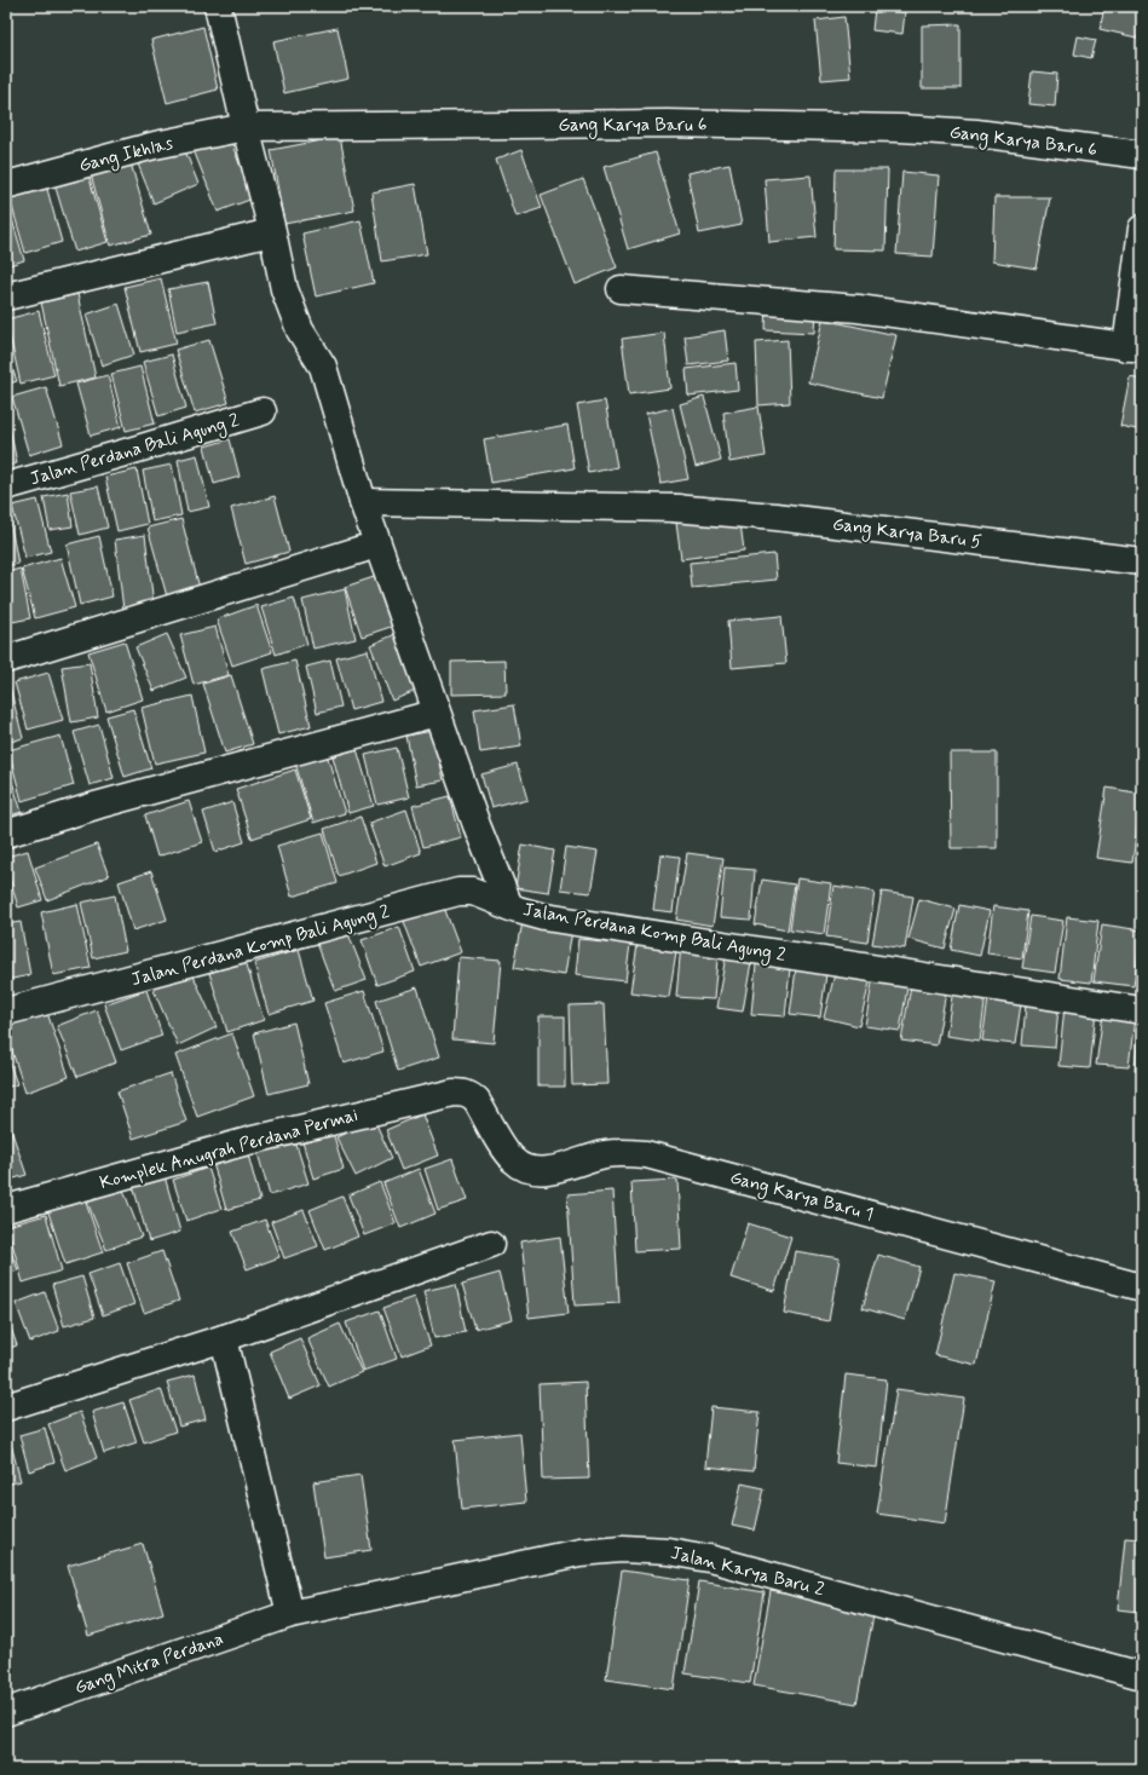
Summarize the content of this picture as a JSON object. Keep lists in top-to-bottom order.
{
  "streets": {
    "street": [
      "Gang Karya Baru 6",
      "Gang Ikhlas",
      "Jalan Perdana Bali Agung 2",
      "Gang Karya Baru 5",
      "Jalan Perdana Komp Bali Agung 2",
      "Komplek Anugrah Perdana Permai",
      "Gang Karya Baru 1",
      "Jalan Karya Baru 2",
      "Gang Mitra Perdana"
    ]
  },
  "crossings": [
    ["Gang Karya Baru 6", "Gang Ikhlas"],
    ["Komplek Anugrah Perdana Permai", "Gang Karya Baru 1"],
    ["Jalan Karya Baru 2", "Gang Mitra Perdana"]
  ]
}
